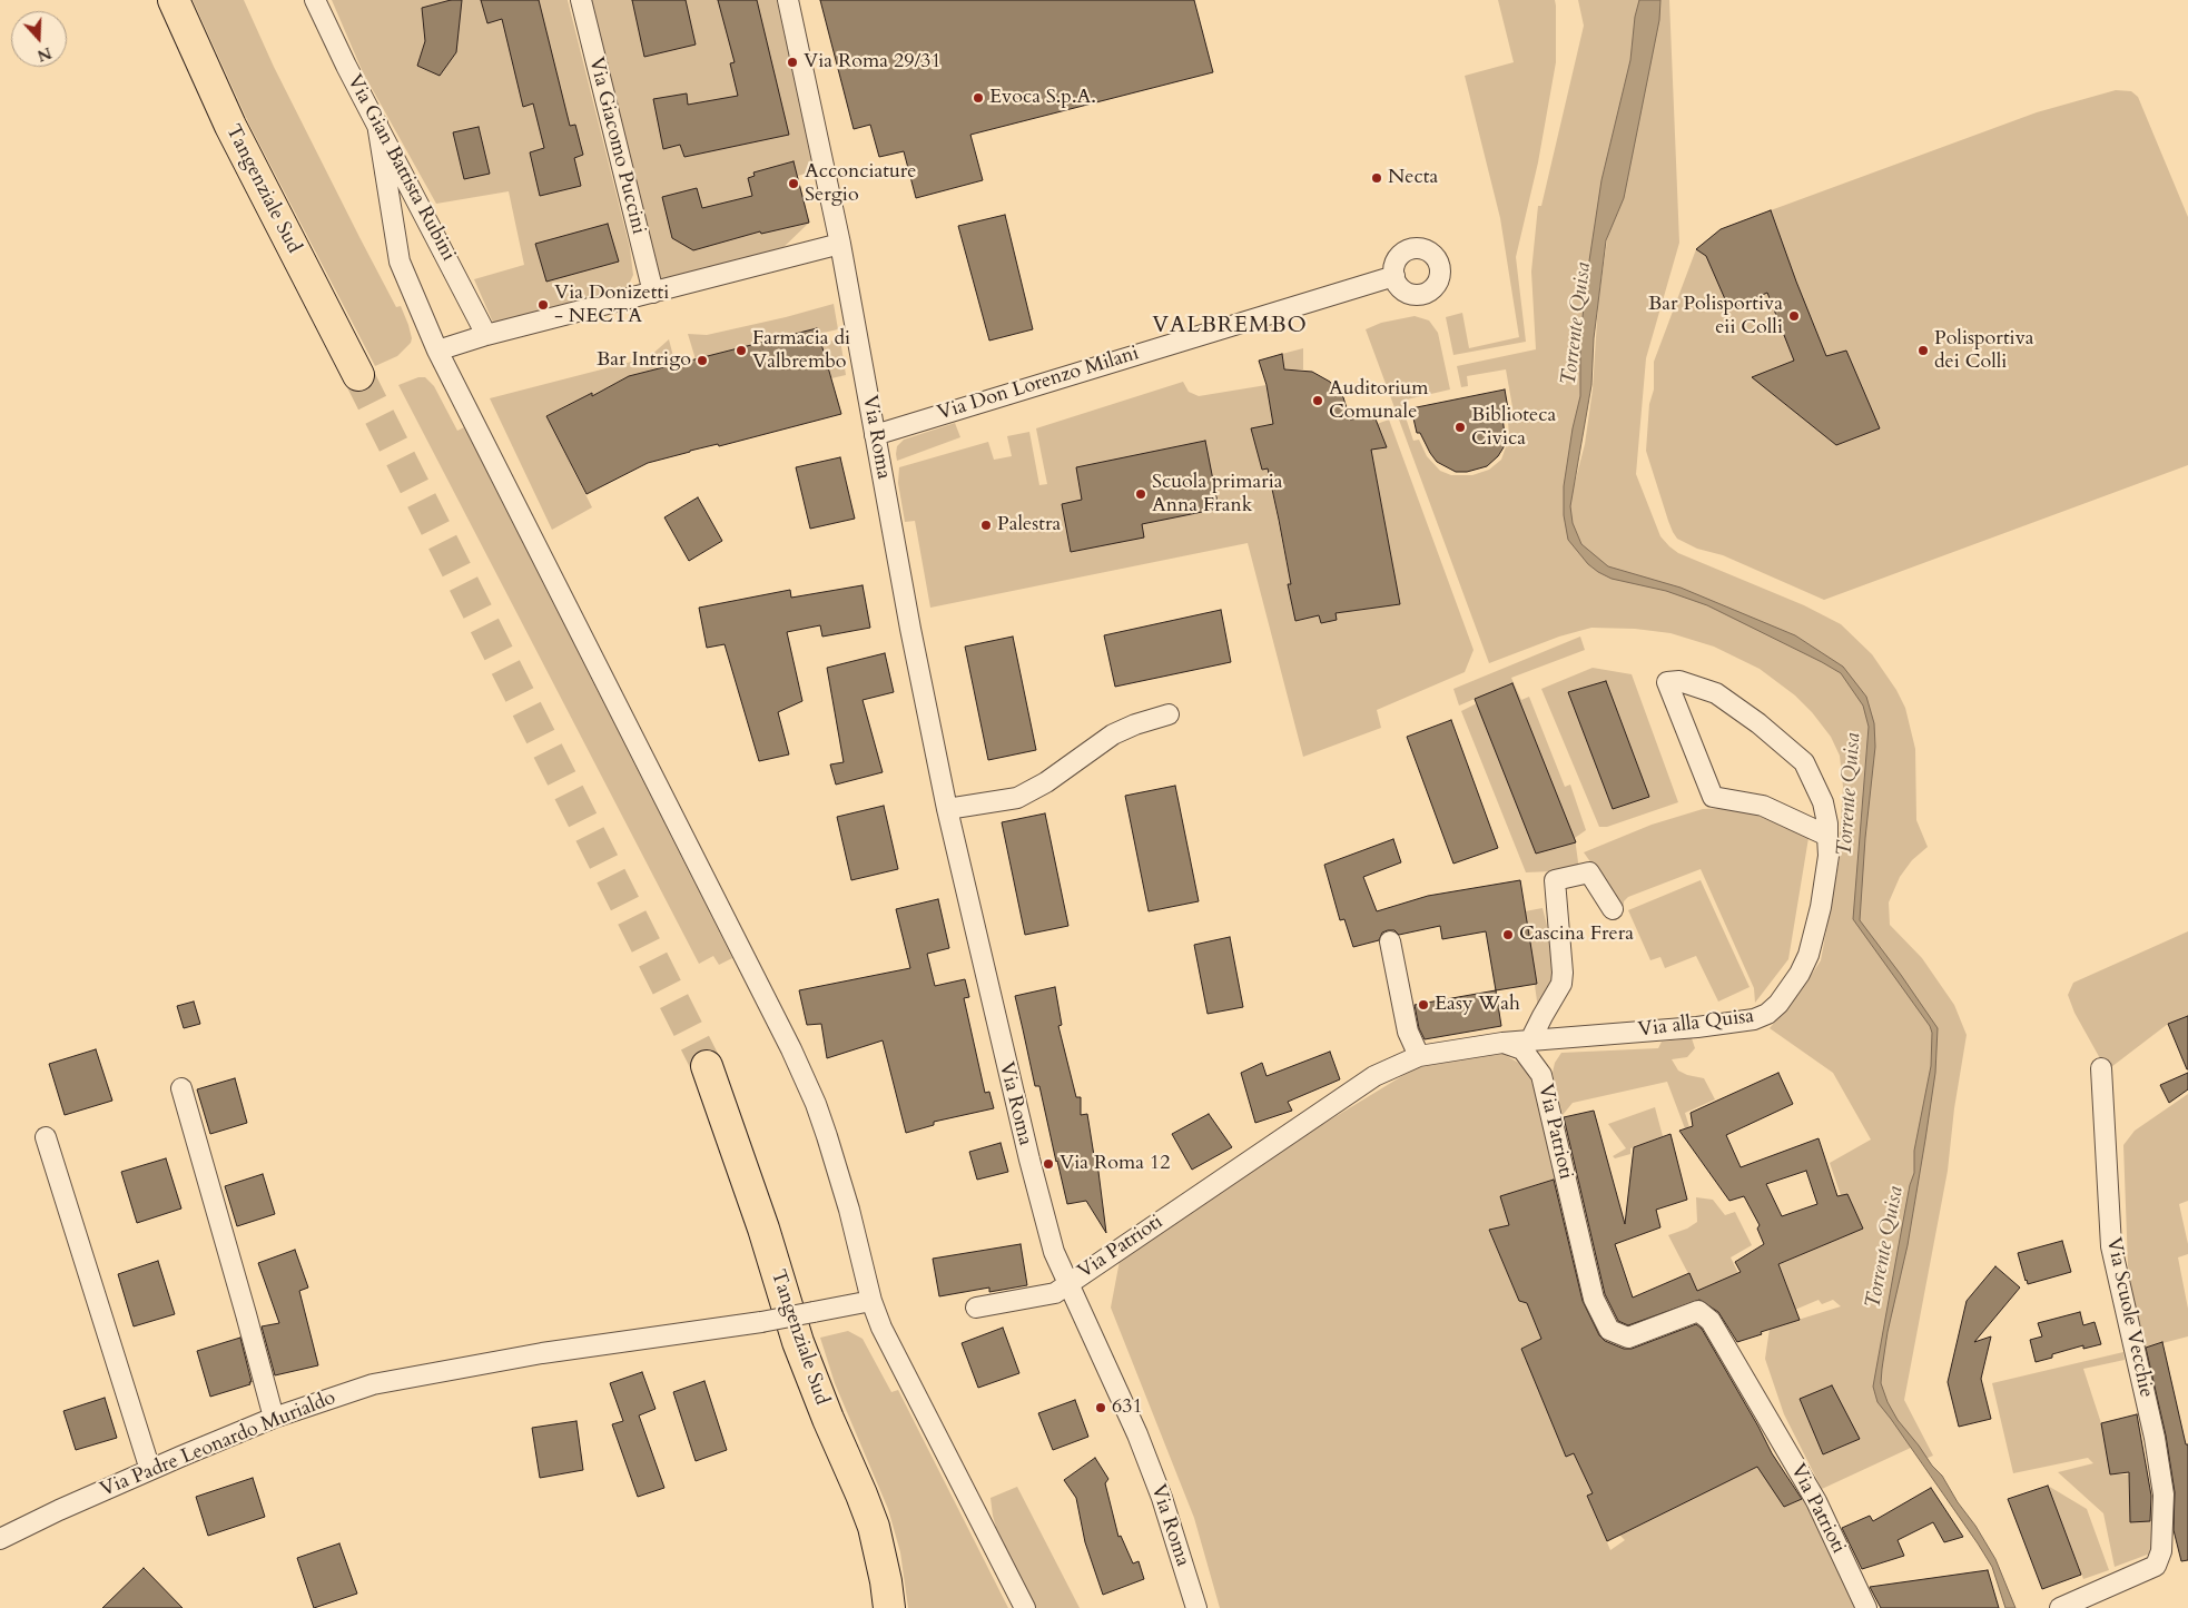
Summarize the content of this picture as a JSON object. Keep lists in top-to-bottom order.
{
  "streets": {
    "highway": ["Tangenziale Sud"],
    "street": [
      "Via Giacomo Puccini",
      "Via Gian Battista Rubini",
      "Via Don Lorenzo Milani",
      "Via Roma",
      "Via alla Quisa",
      "Via Patrioti",
      "Via Scuole Vecchie",
      "Via Padre Leonardo Murialdo"
    ]
  },
  "crossings": [
    ["Via Don Lorenzo Milani", "Via Roma"],
    ["Via Roma", "Via Patrioti"],
    ["Via alla Quisa", "Via Patrioti"]
  ],
  "districts": ["VALBREMBO"],
  "water": ["Torrente Quisa"],
  "places": [
    "Via Roma 29/31",
    "Evoca S.p.A.",
    "Necta",
    "Acconciature Sergio",
    "Via Donizetti - NECTA",
    "Bar Polisportiva eii Colli",
    "Farmacia di Valbrembo",
    "Polisportiva dei Colli",
    "Bar Intrigo",
    "Auditorium Comunale",
    "Biblioteca Civica",
    "Scuola primaria Anna Frank",
    "Palestra",
    "Cascina Frera",
    "Easy Wah",
    "Via Roma 12",
    "631"
  ],
  "north": "bottom"
}
